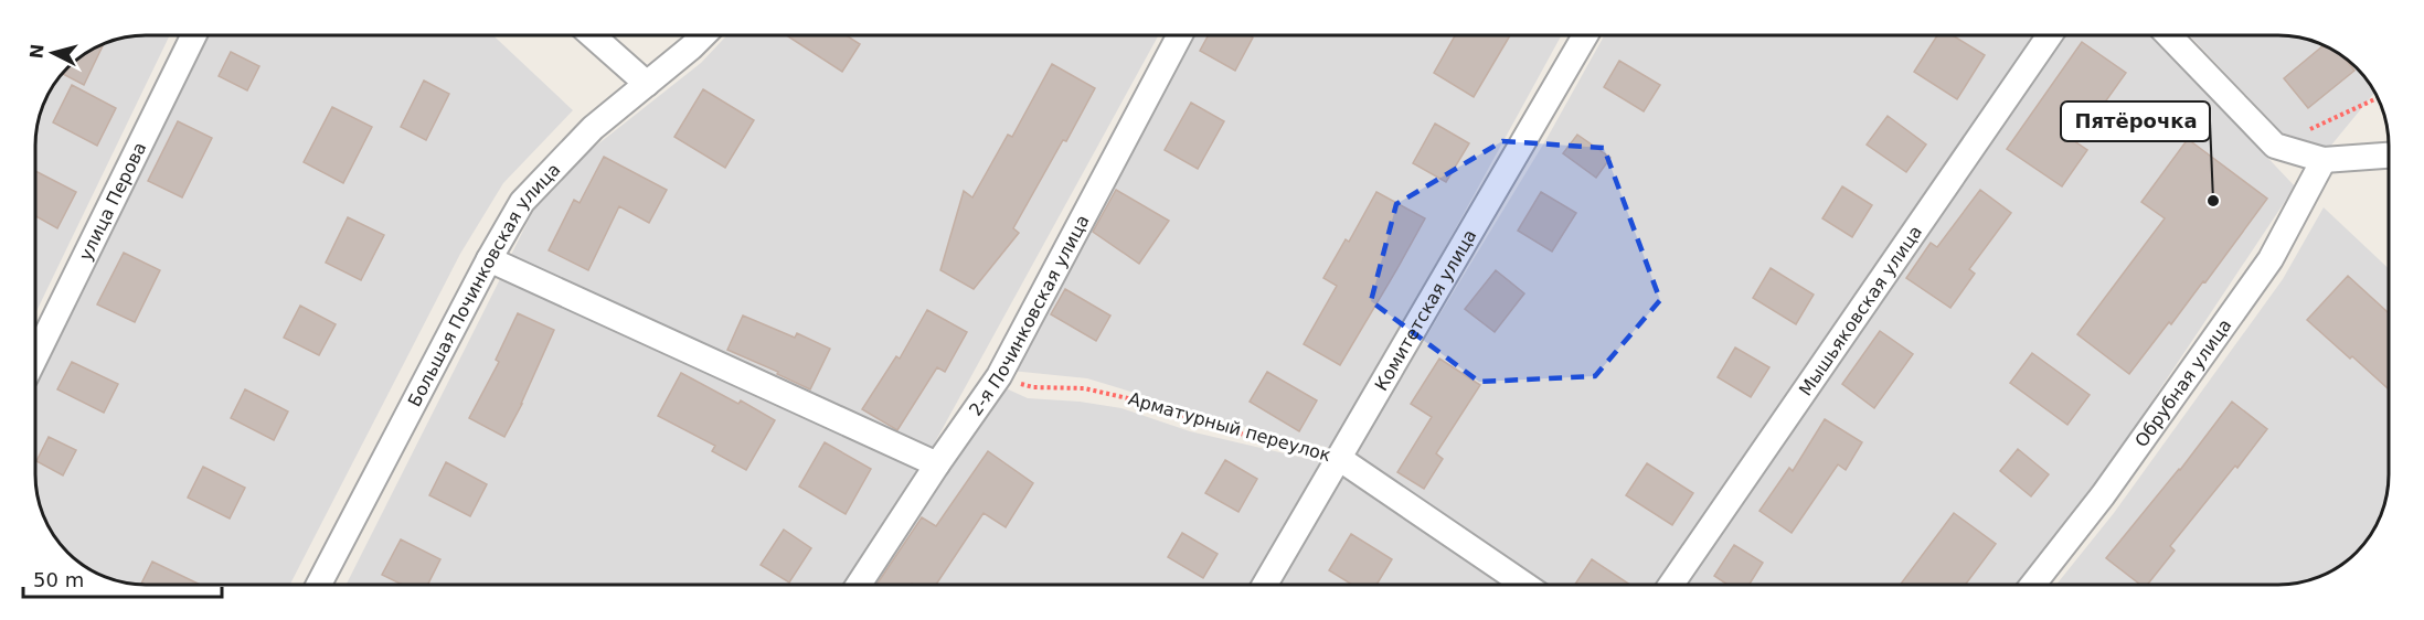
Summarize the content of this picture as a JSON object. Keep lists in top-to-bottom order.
{
  "streets": {
    "street": [
      "улица Перова",
      "Большая Починковская улица",
      "Комитетская улица",
      "Мышьяковская улица",
      "2-я Починковская улица",
      "Обрубная улица",
      "Арматурный переулок"
    ]
  },
  "crossings": [
    ["Комитетская улица", "Арматурный переулок"],
    ["2-я Починковская улица", "Арматурный переулок"]
  ],
  "places": ["Пятёрочка"],
  "scale_bar": "50 m",
  "north": "left"
}
